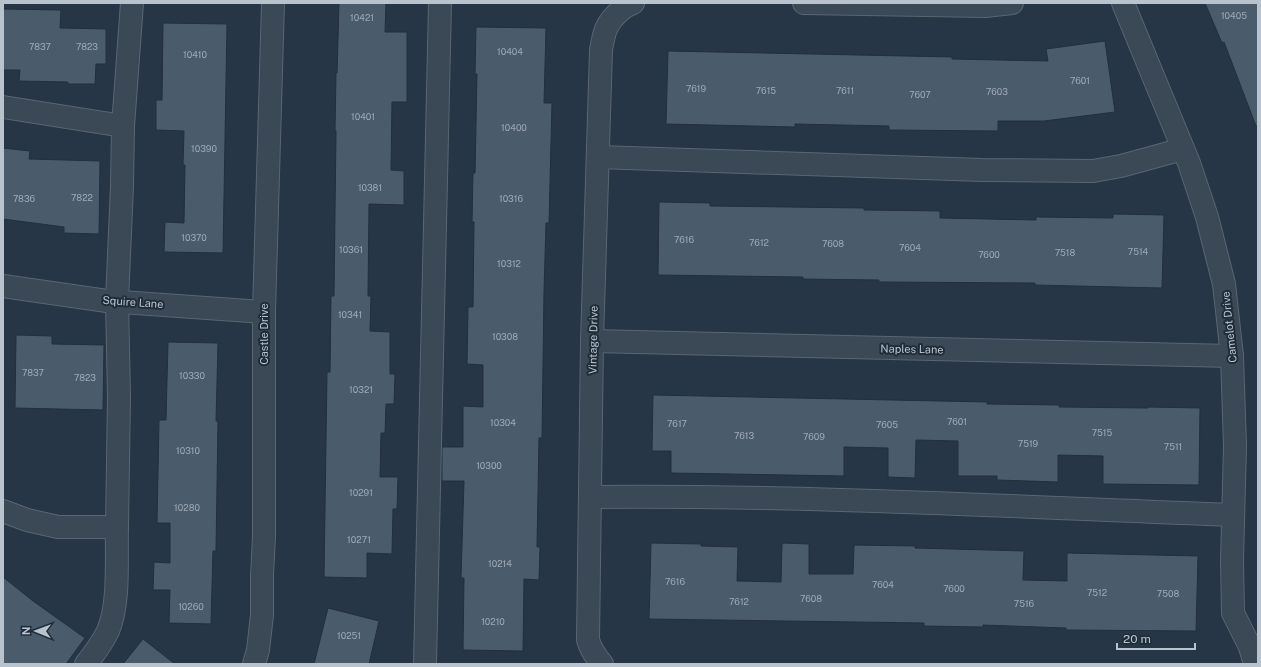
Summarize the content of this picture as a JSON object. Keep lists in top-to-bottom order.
{
  "streets": {
    "street": [
      "Squire Lane",
      "Camelot Drive",
      "Castle Drive",
      "Vintage Drive",
      "Naples Lane"
    ]
  },
  "crossings": [
    ["Squire Lane", "Castle Drive"],
    ["Camelot Drive", "Naples Lane"],
    ["Vintage Drive", "Naples Lane"]
  ],
  "house_numbers": [
    "10405",
    "10421",
    "7837",
    "7823",
    "10404",
    "10410",
    "7601",
    "7619",
    "7615",
    "7611",
    "7603",
    "7607",
    "10401",
    "10400",
    "10390",
    "10381",
    "7822",
    "7836",
    "10316",
    "10370",
    "7616",
    "7612",
    "7608",
    "7604",
    "10361",
    "7514",
    "7518",
    "7600",
    "10312",
    "10341",
    "10308",
    "7837",
    "10330",
    "7823",
    "10321",
    "7601",
    "10304",
    "7617",
    "7605",
    "7515",
    "7613",
    "7609",
    "7519",
    "7511",
    "10310",
    "10300",
    "10291",
    "10280",
    "10271",
    "10214",
    "7616",
    "7604",
    "7600",
    "7512",
    "7508",
    "7608",
    "7612",
    "7516",
    "10260",
    "10210",
    "10251"
  ],
  "scale_bar": "20 m",
  "north": "left"
}
